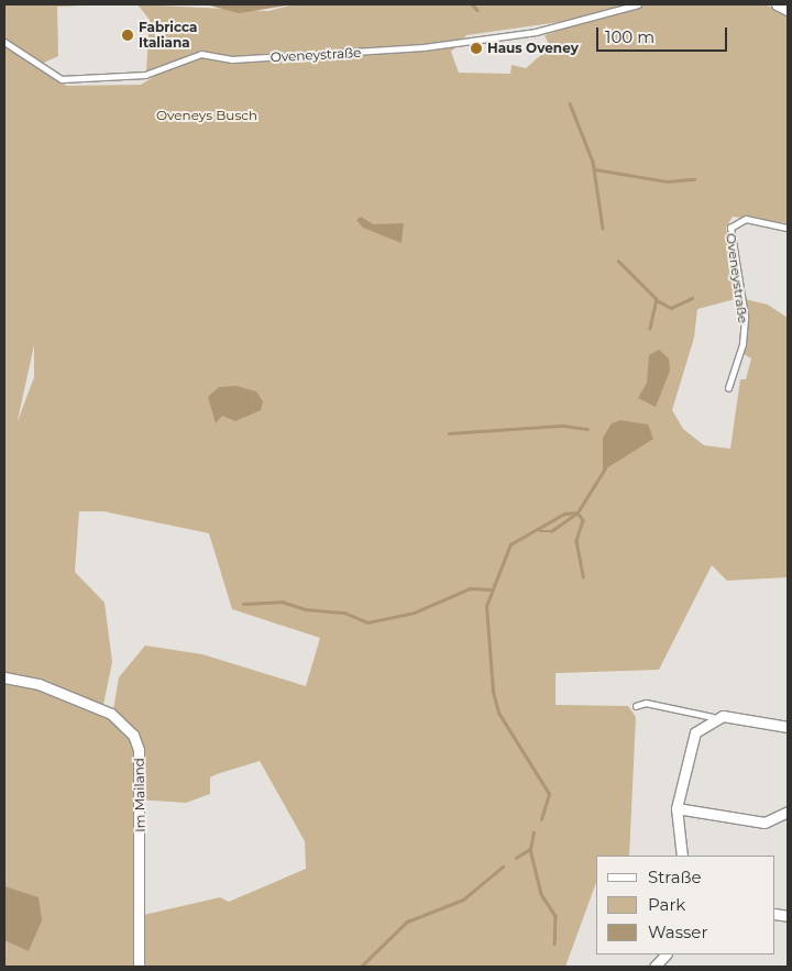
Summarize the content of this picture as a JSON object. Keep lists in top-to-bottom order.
{
  "streets": {
    "street": ["Im Mailand"],
    "lane": ["Oveneystraße"]
  },
  "parks": ["Oveneys Busch"],
  "places": ["Fabricca Italiana", "Haus Oveney"],
  "legend": ["Straße", "Park", "Wasser"],
  "scale_bar": "100 m"
}
